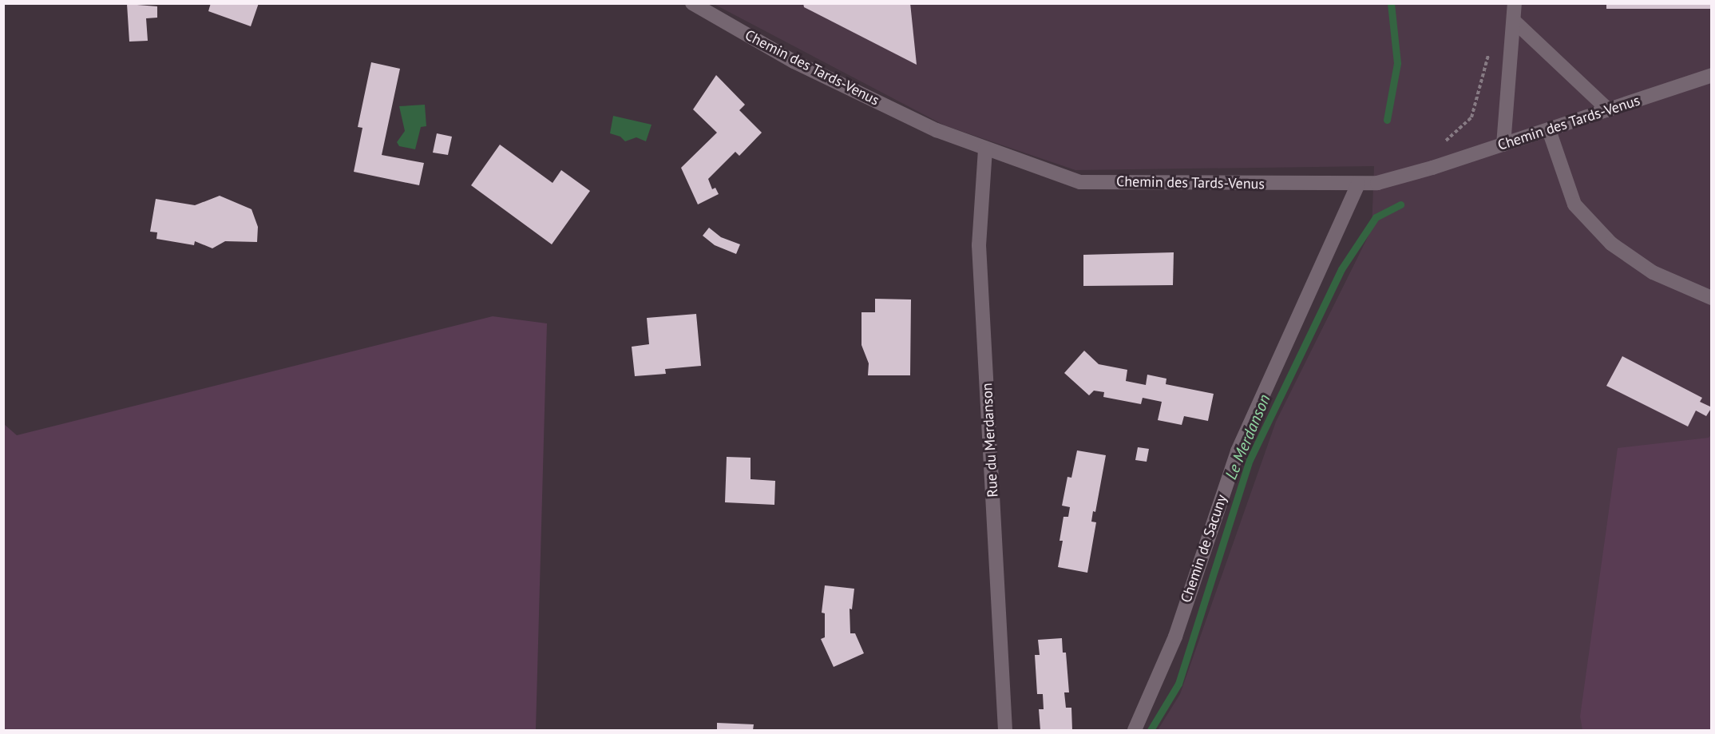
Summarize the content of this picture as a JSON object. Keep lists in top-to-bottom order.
{
  "streets": {
    "street": ["Chemin des Tards-Venus", "Rue du Merdanson", "Chemin de Sacuny"]
  },
  "crossings": [
    ["Chemin des Tards-Venus", "Rue du Merdanson"],
    ["Chemin des Tards-Venus", "Chemin de Sacuny"]
  ],
  "water": ["Le Merdanson"]
}
